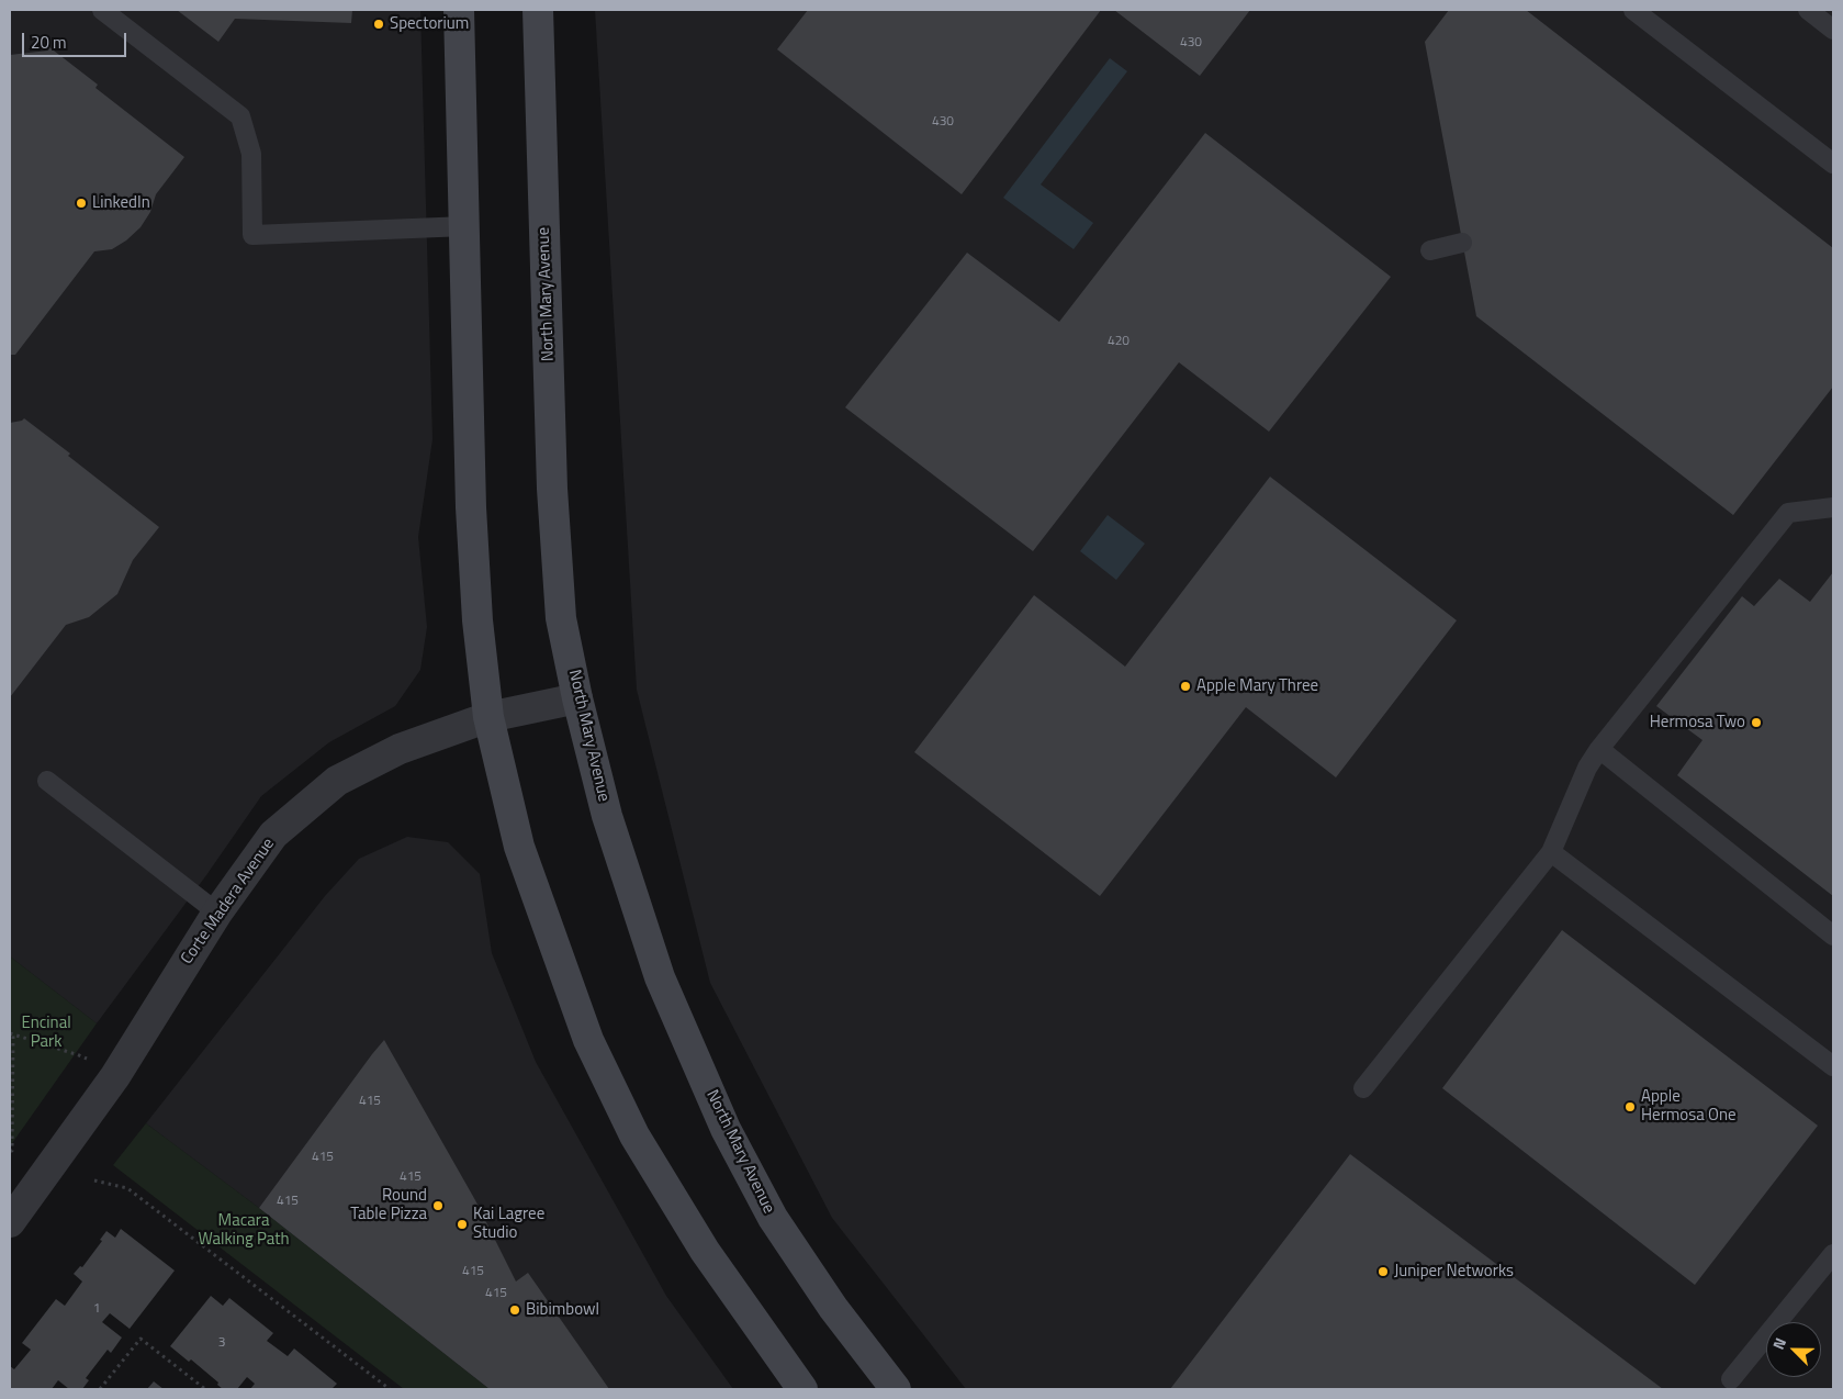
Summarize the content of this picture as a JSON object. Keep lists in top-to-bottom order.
{
  "streets": {
    "main road": ["North Mary Avenue"],
    "street": ["Corte Madera Avenue"]
  },
  "crossings": [
    ["North Mary Avenue", "Corte Madera Avenue"]
  ],
  "parks": ["Encinal Park", "Macara Walking Path"],
  "places": [
    "Spectorium",
    "LinkedIn",
    "Apple Mary Three",
    "Hermosa Two",
    "Apple Hermosa One",
    "Round Table Pizza",
    "Kai Lagree Studio",
    "Juniper Networks",
    "Bibimbowl"
  ],
  "house_numbers": [
    "430",
    "430",
    "420",
    "415",
    "415",
    "415",
    "415",
    "415",
    "415",
    "1",
    "3"
  ],
  "scale_bar": "20 m",
  "north": "top left"
}
